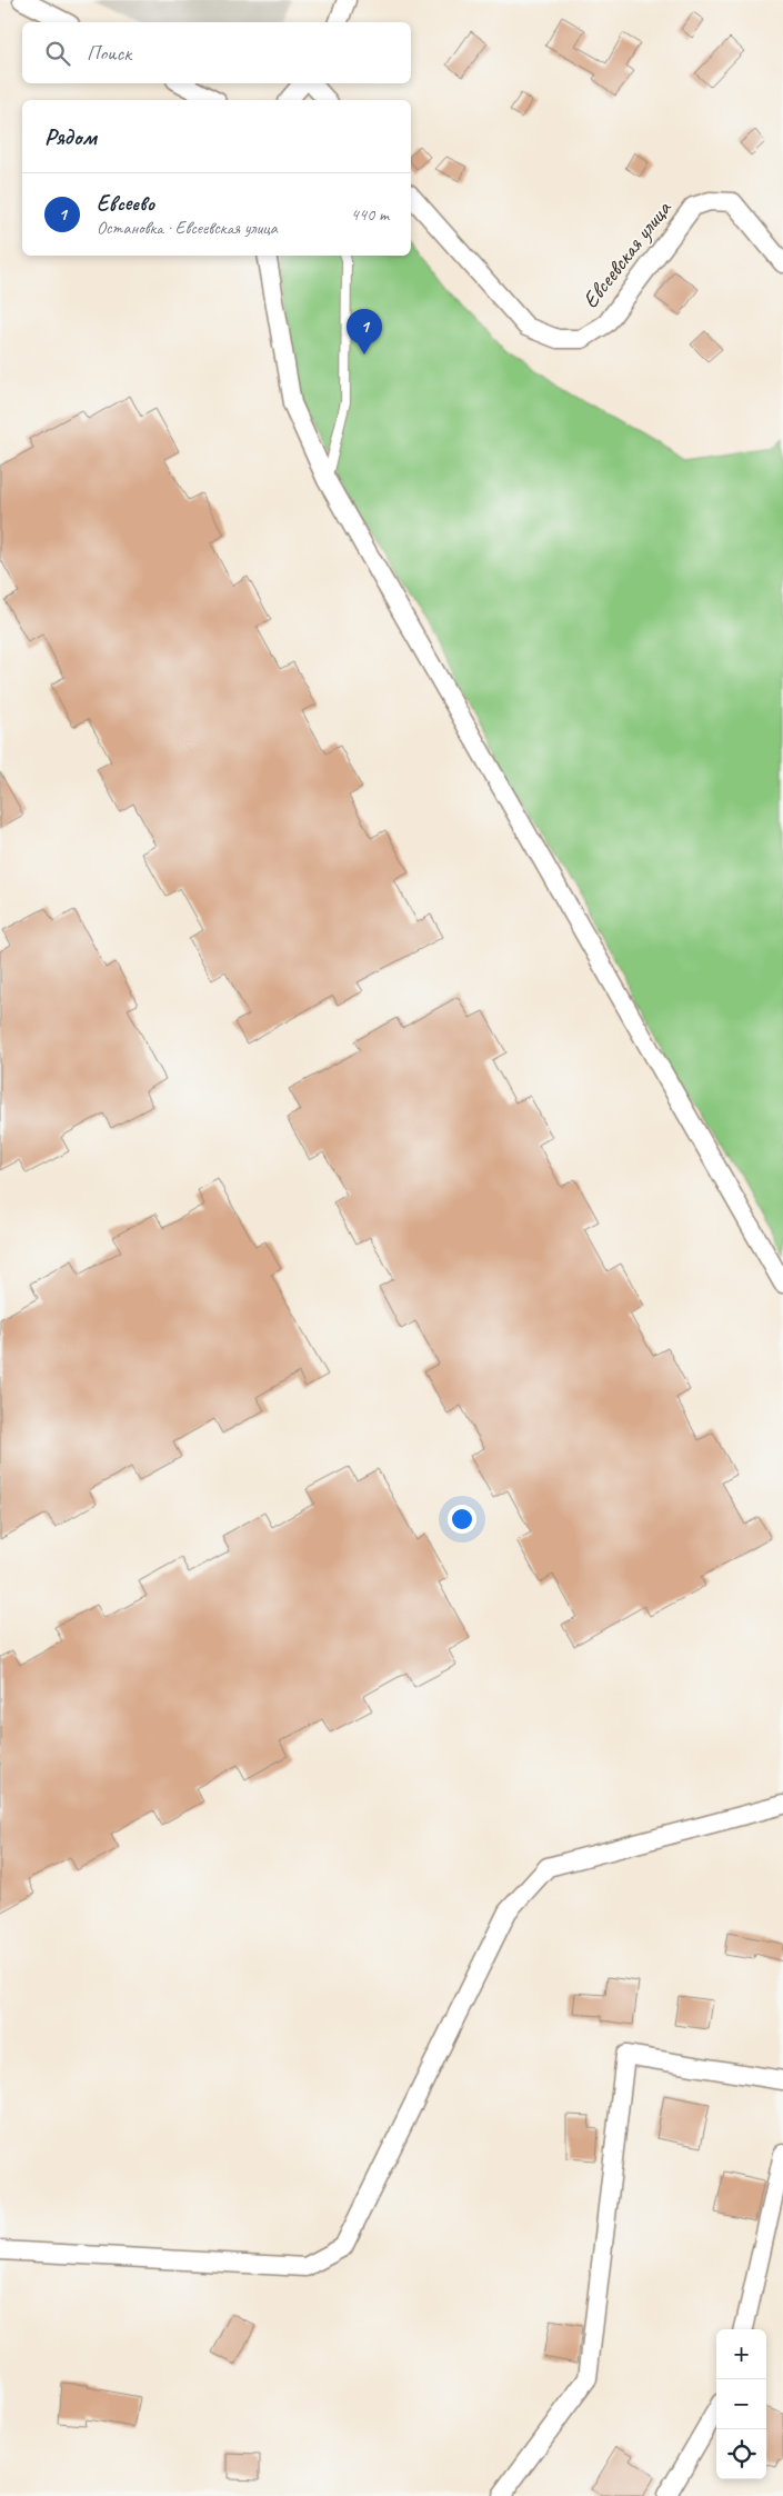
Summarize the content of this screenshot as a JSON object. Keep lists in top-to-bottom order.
{
  "streets": {
    "street": ["Евсеевская улица"]
  },
  "page": {
    "search": "Поиск",
    "heading": "Рядом",
    "list": [
      {
        "mark": "1",
        "name": "Евсеево",
        "note": "Остановка · Евсеевская улица",
        "value": "440 m"
      }
    ],
    "pins": "1",
    "map_buttons": ["+", "−"]
  }
}
